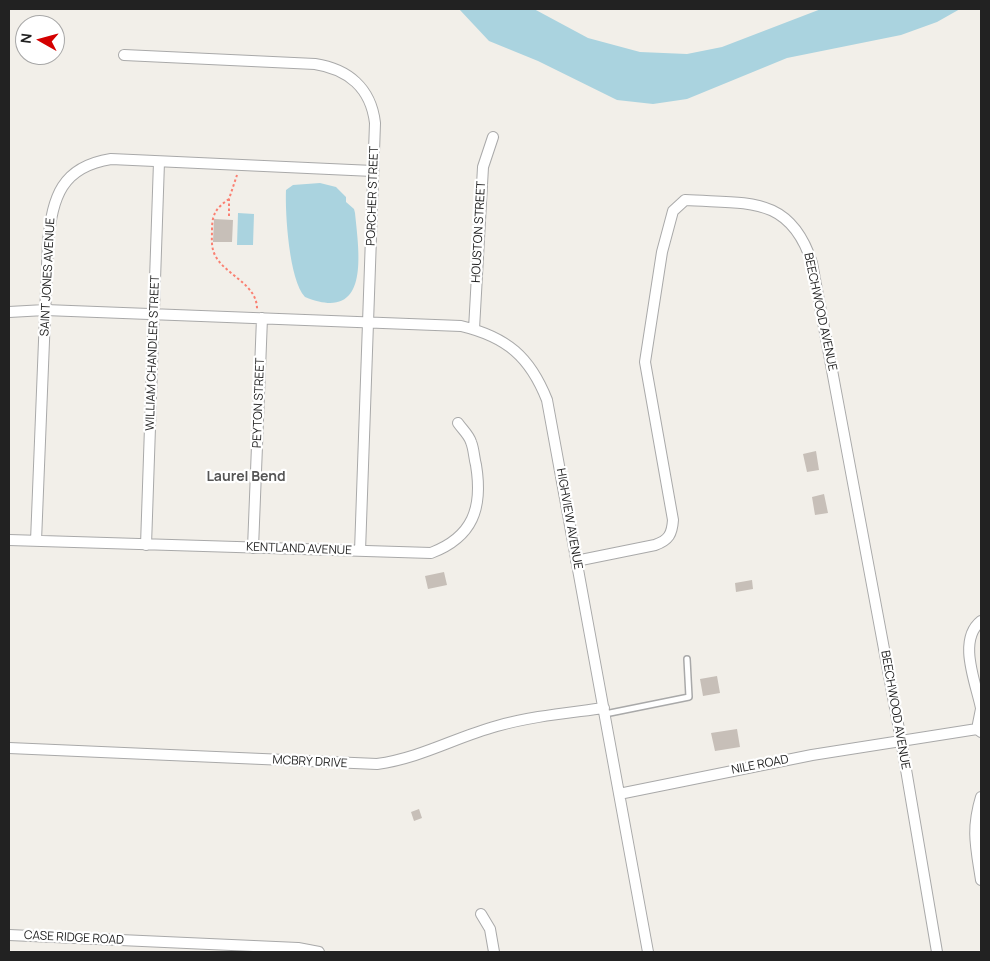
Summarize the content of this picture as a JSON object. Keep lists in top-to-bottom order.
{
  "streets": {
    "street": [
      "PORCHER STREET",
      "HOUSTON STREET",
      "SAINT JONES AVENUE",
      "BEECHWOOD AVENUE",
      "WILLIAM CHANDLER STREET",
      "PEYTON STREET",
      "HIGHVIEW AVENUE",
      "KENTLAND AVENUE",
      "MCBRY DRIVE",
      "NILE ROAD",
      "CASE RIDGE ROAD"
    ]
  },
  "crossings": [
    ["PORCHER STREET", "SAINT JONES AVENUE"],
    ["PORCHER STREET", "HIGHVIEW AVENUE"],
    ["PORCHER STREET", "KENTLAND AVENUE"],
    ["HOUSTON STREET", "HIGHVIEW AVENUE"],
    ["SAINT JONES AVENUE", "WILLIAM CHANDLER STREET"],
    ["SAINT JONES AVENUE", "KENTLAND AVENUE"],
    ["BEECHWOOD AVENUE", "HIGHVIEW AVENUE"],
    ["BEECHWOOD AVENUE", "NILE ROAD"],
    ["WILLIAM CHANDLER STREET", "KENTLAND AVENUE"],
    ["PEYTON STREET", "HIGHVIEW AVENUE"],
    ["PEYTON STREET", "KENTLAND AVENUE"],
    ["HIGHVIEW AVENUE", "MCBRY DRIVE"],
    ["HIGHVIEW AVENUE", "NILE ROAD"]
  ],
  "districts": ["Laurel Bend"],
  "north": "left"
}
